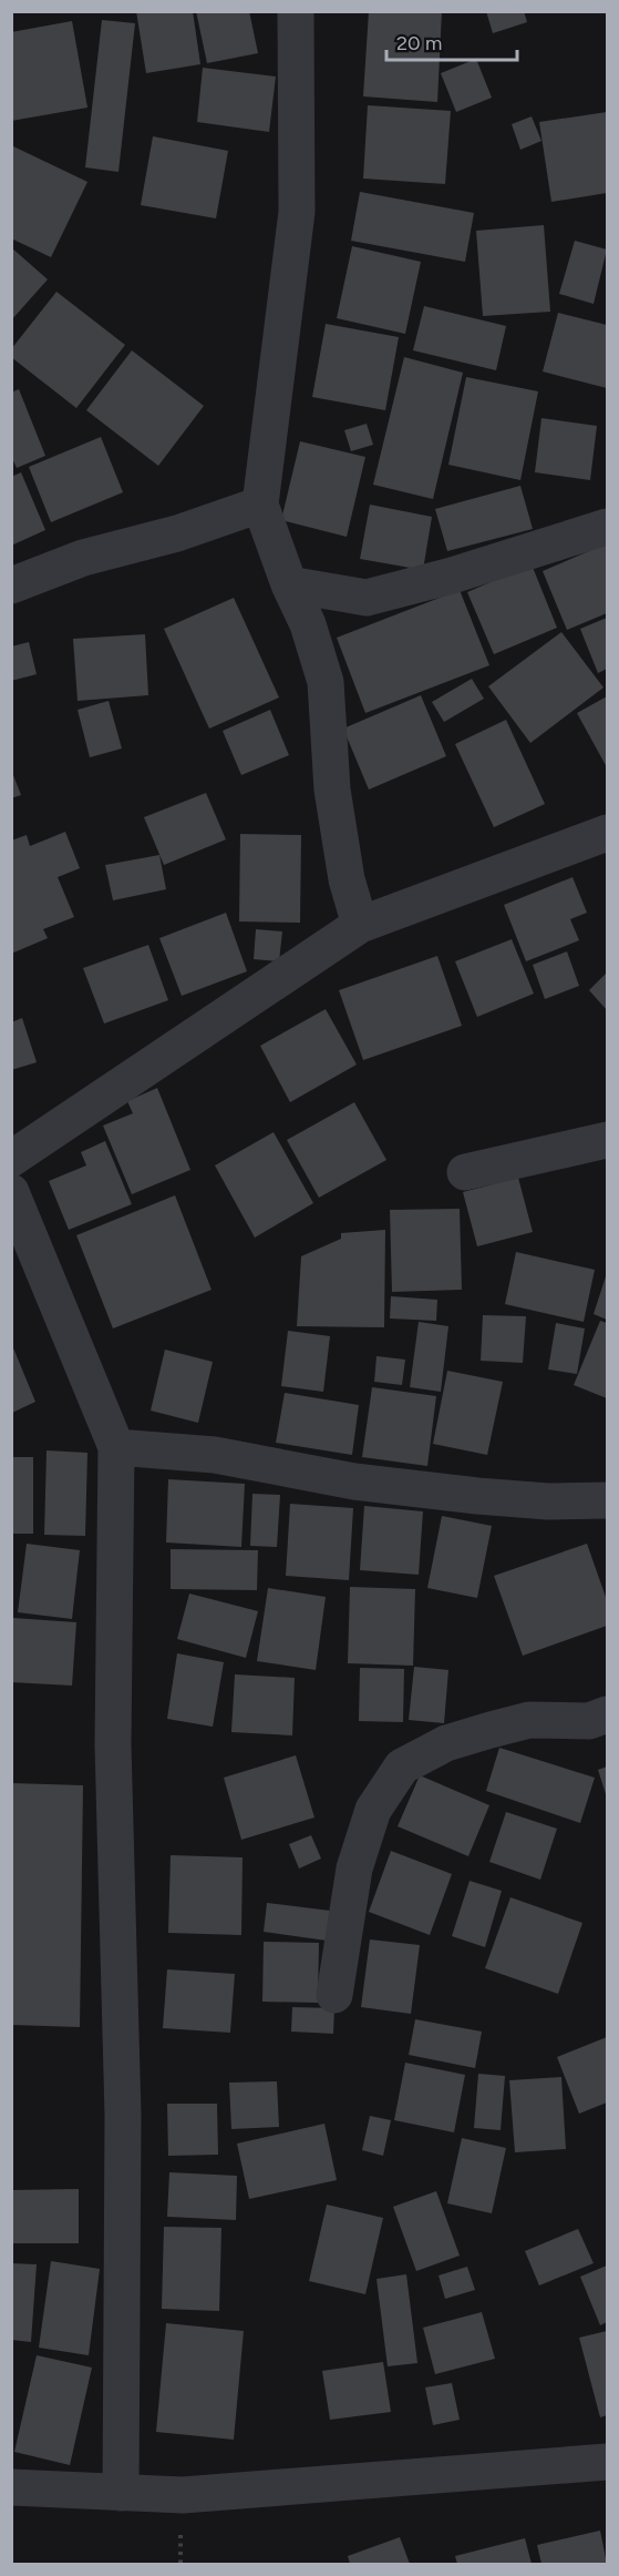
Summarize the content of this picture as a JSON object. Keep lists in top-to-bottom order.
{
  "scale_bar": "20 m"
}
